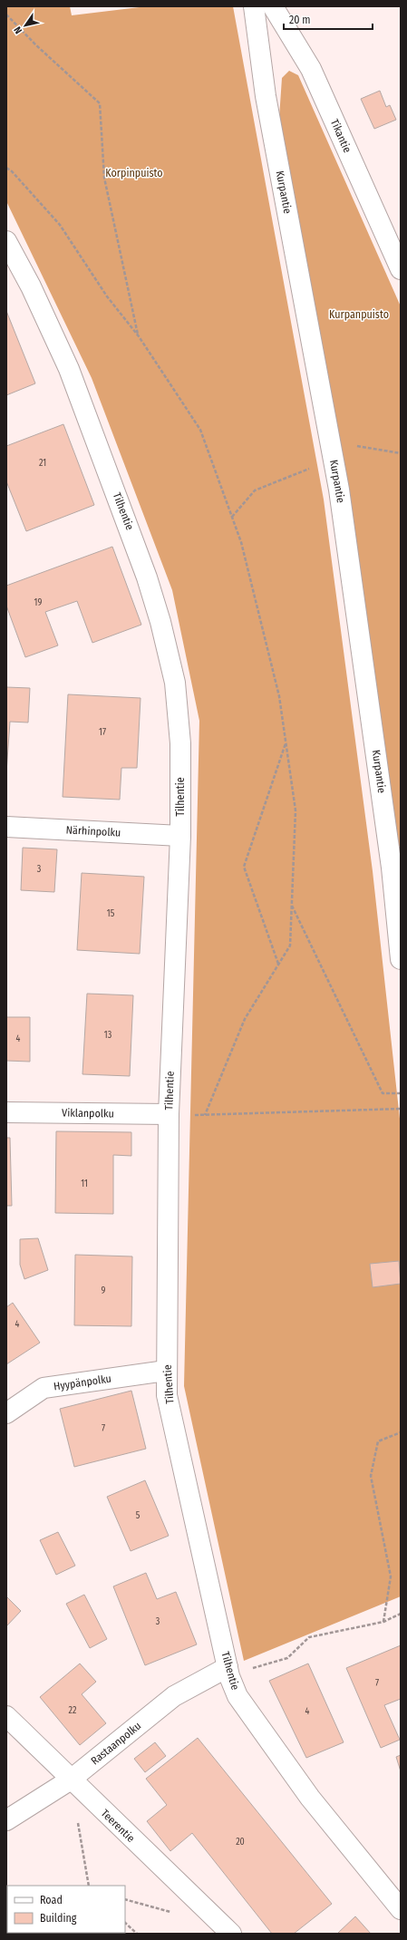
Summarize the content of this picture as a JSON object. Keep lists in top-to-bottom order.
{
  "streets": {
    "street": [
      "Tikantie",
      "Kurpantie",
      "Tilhentie",
      "Närhinpolku",
      "Viklanpolku",
      "Hyypänpolku",
      "Rastaanpolku",
      "Teerentie"
    ]
  },
  "crossings": [
    ["Tilhentie", "Närhinpolku"],
    ["Tilhentie", "Viklanpolku"],
    ["Tilhentie", "Hyypänpolku"],
    ["Tilhentie", "Rastaanpolku"],
    ["Rastaanpolku", "Teerentie"]
  ],
  "parks": ["Korpinpuisto", "Kurpanpuisto"],
  "house_numbers": [
    "21",
    "19",
    "17",
    "3",
    "15",
    "13",
    "4",
    "11",
    "9",
    "4",
    "7",
    "5",
    "3",
    "7",
    "22",
    "4",
    "20"
  ],
  "legend": ["Road", "Building"],
  "scale_bar": "20 m",
  "north": "bottom left"
}
